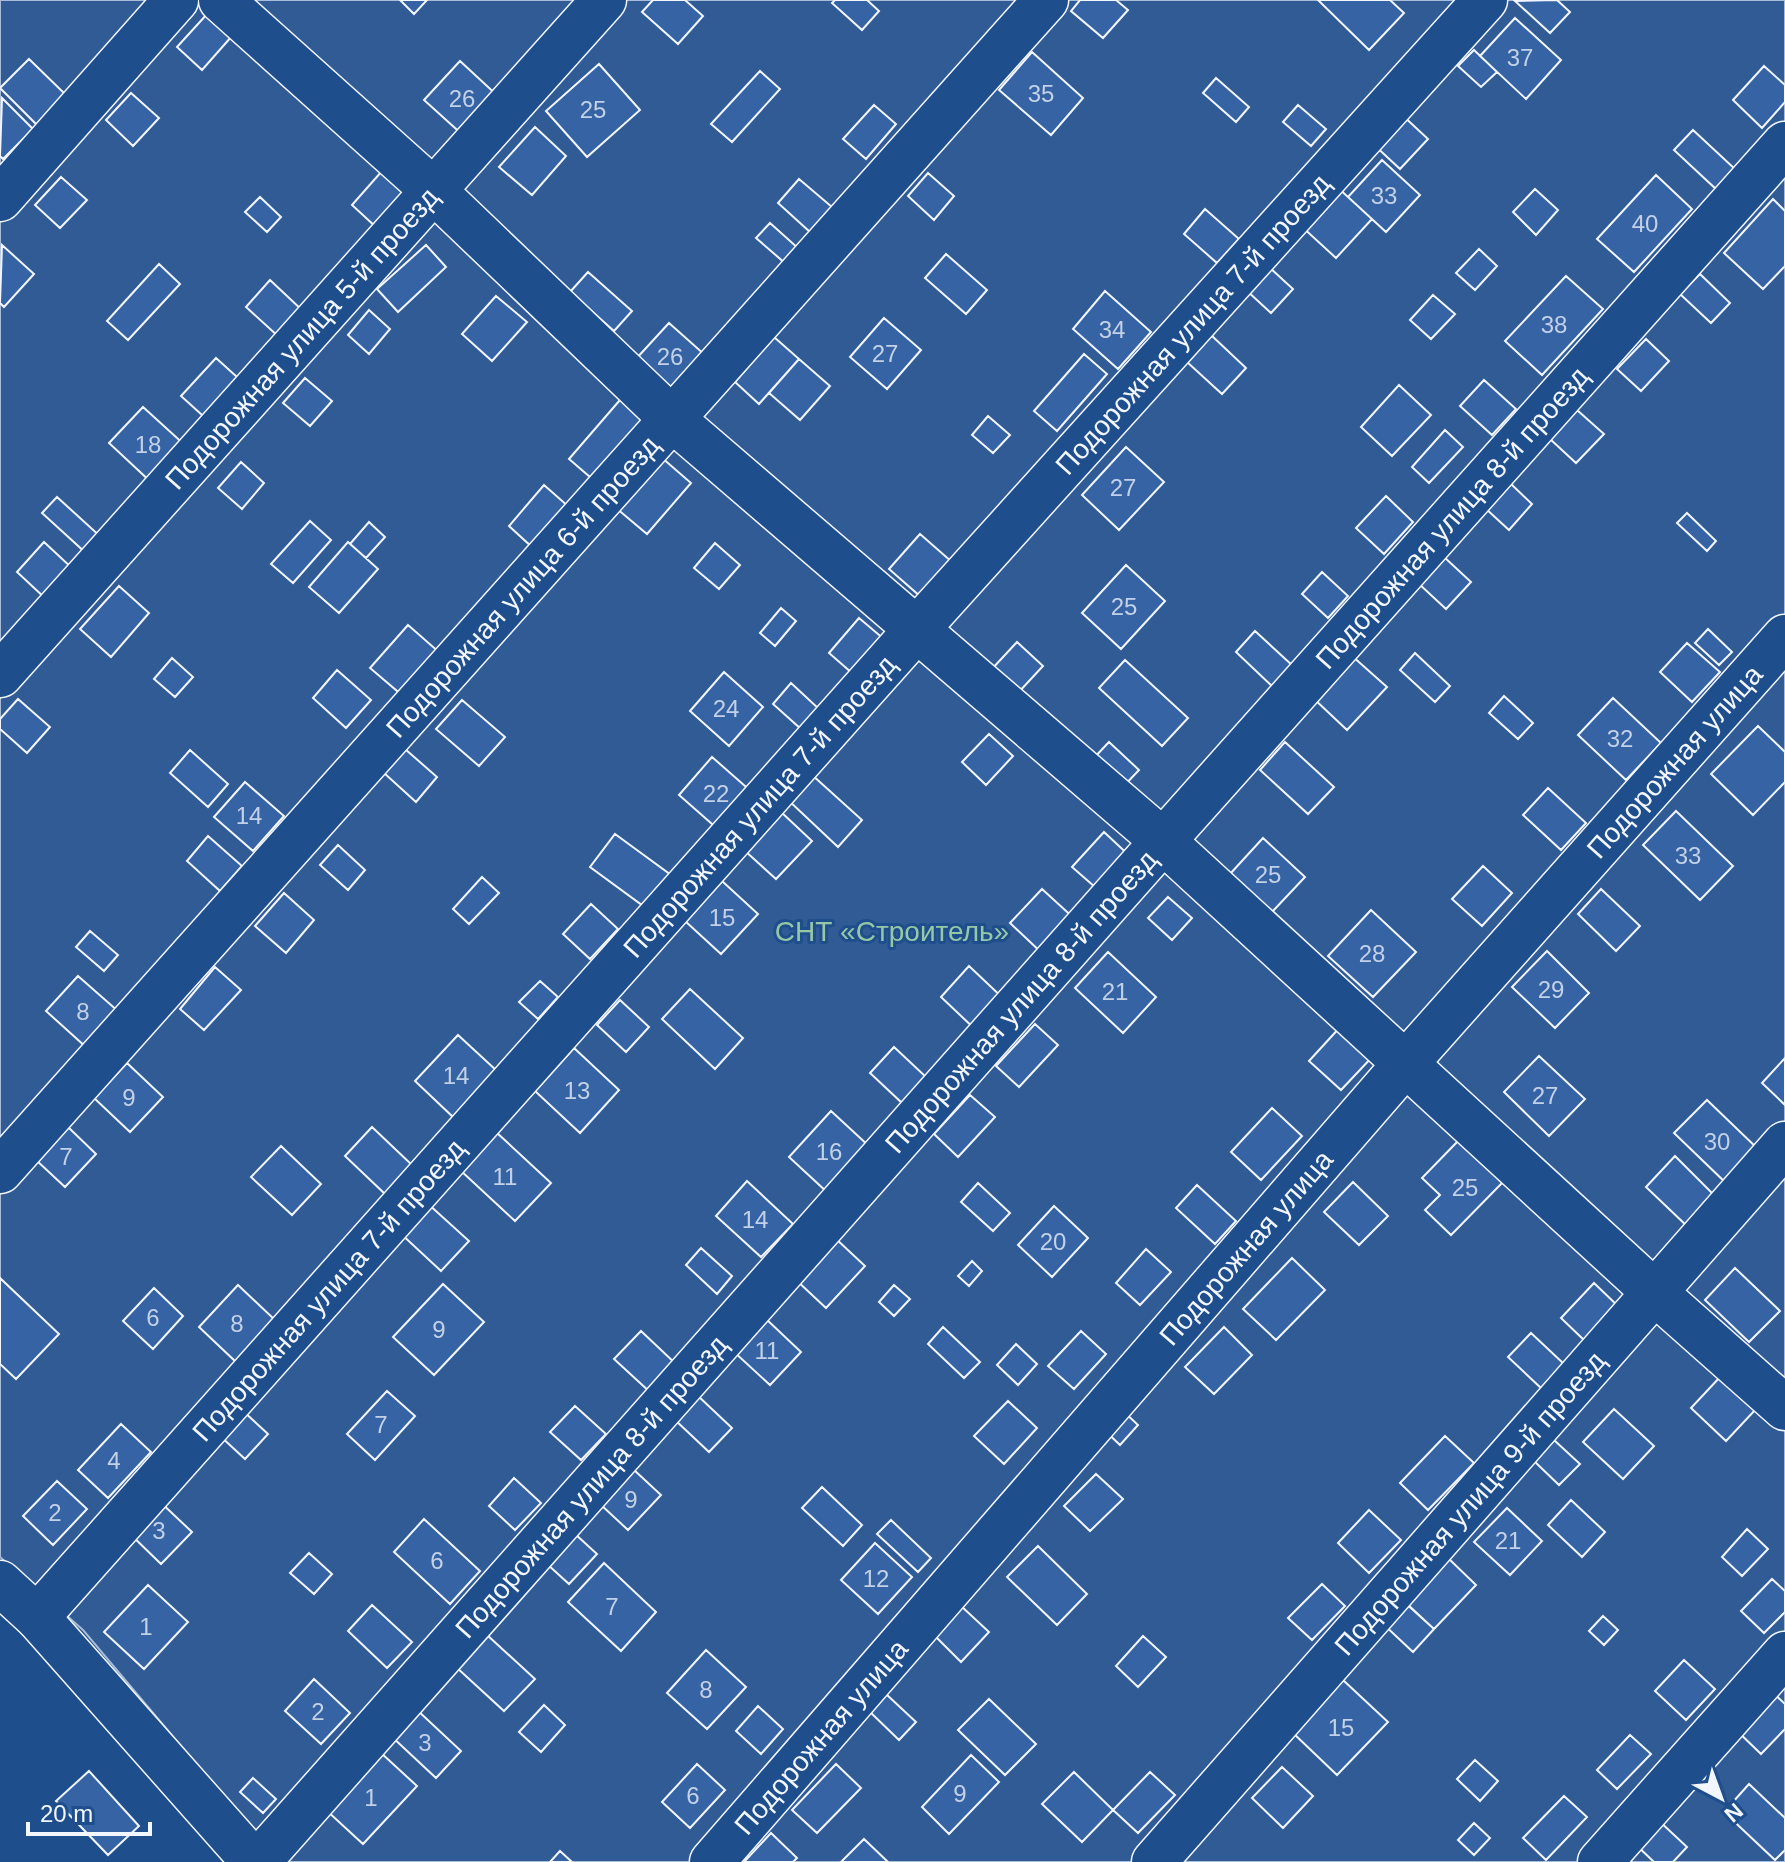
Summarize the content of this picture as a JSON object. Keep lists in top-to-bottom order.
{
  "streets": {
    "street": [
      "Подорожная улица 7-й проезд",
      "Подорожная улица 5-й проезд",
      "Подорожная улица 8-й проезд",
      "Подорожная улица 6-й проезд",
      "Подорожная улица",
      "Подорожная улица 9-й проезд"
    ]
  },
  "parks": ["СНТ «Строитель»"],
  "house_numbers": [
    "37",
    "35",
    "26",
    "25",
    "33",
    "40",
    "38",
    "34",
    "27",
    "26",
    "18",
    "27",
    "25",
    "24",
    "32",
    "22",
    "14",
    "33",
    "25",
    "15",
    "28",
    "29",
    "21",
    "8",
    "14",
    "13",
    "27",
    "9",
    "30",
    "16",
    "7",
    "11",
    "25",
    "14",
    "20",
    "6",
    "8",
    "9",
    "11",
    "7",
    "4",
    "9",
    "2",
    "3",
    "21",
    "6",
    "12",
    "7",
    "1",
    "8",
    "2",
    "15",
    "3",
    "9",
    "6",
    "1"
  ],
  "scale_bar": "20 m",
  "north": "bottom right"
}
